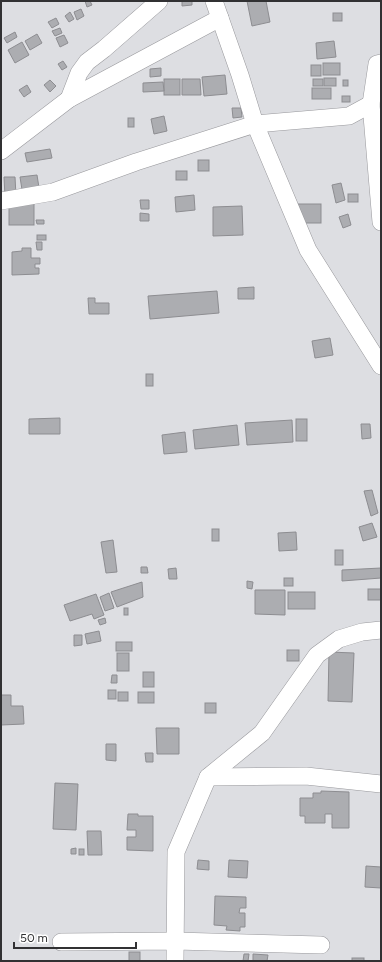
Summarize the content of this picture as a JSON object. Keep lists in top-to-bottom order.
{
  "scale_bar": "50 m"
}
